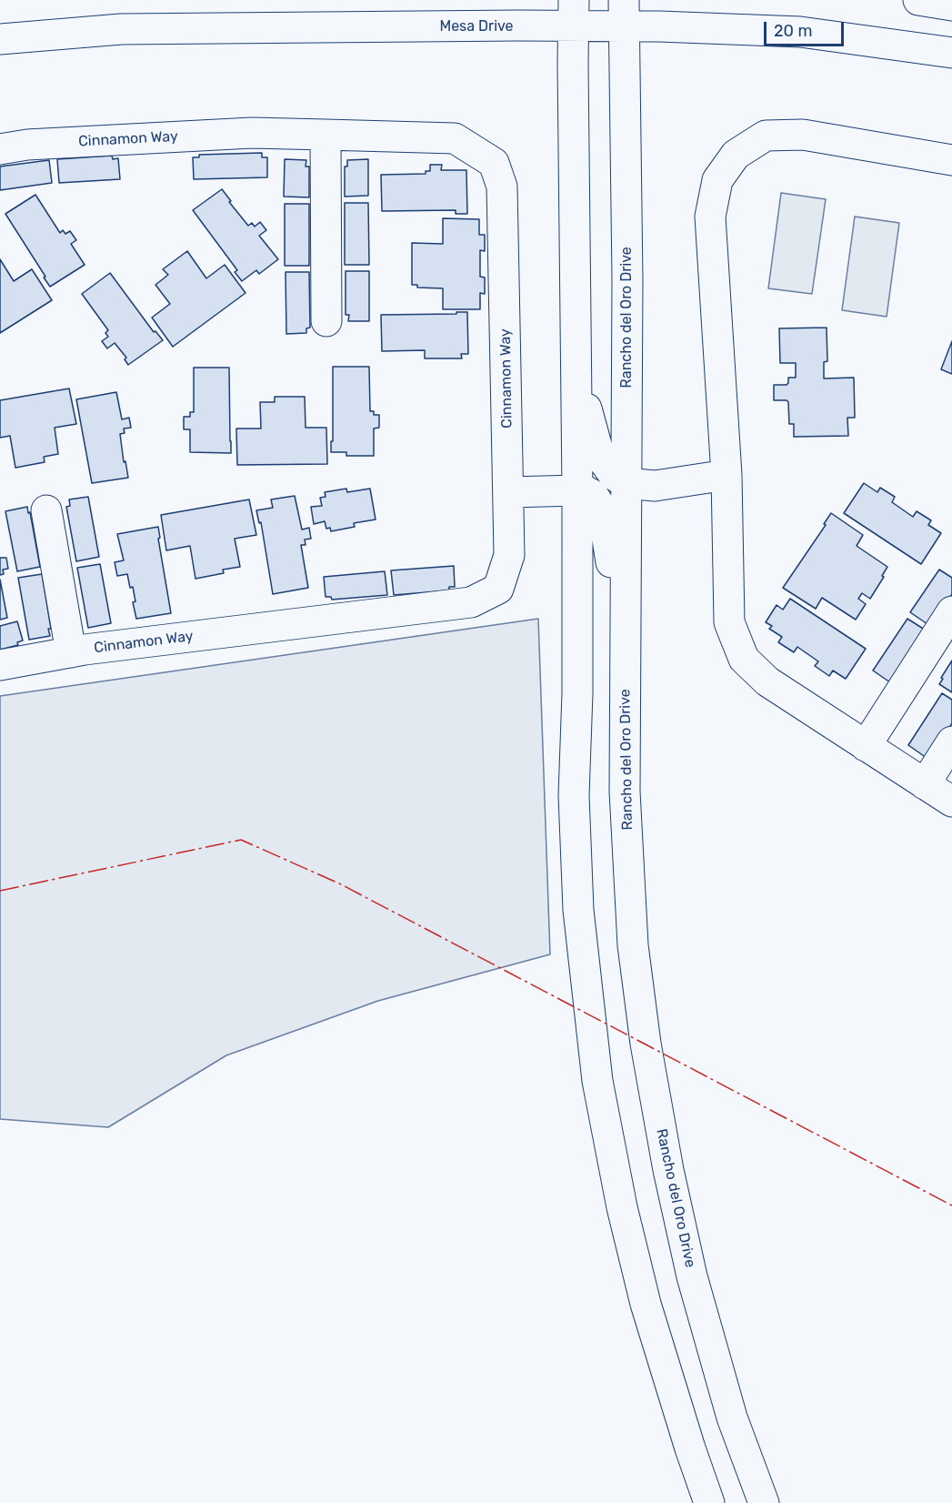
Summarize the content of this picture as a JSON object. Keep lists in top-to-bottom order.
{
  "streets": {
    "main road": ["Mesa Drive", "Cinnamon Way", "Rancho del Oro Drive"]
  },
  "crossings": [
    ["Mesa Drive", "Rancho del Oro Drive"]
  ],
  "scale_bar": "20 m"
}
